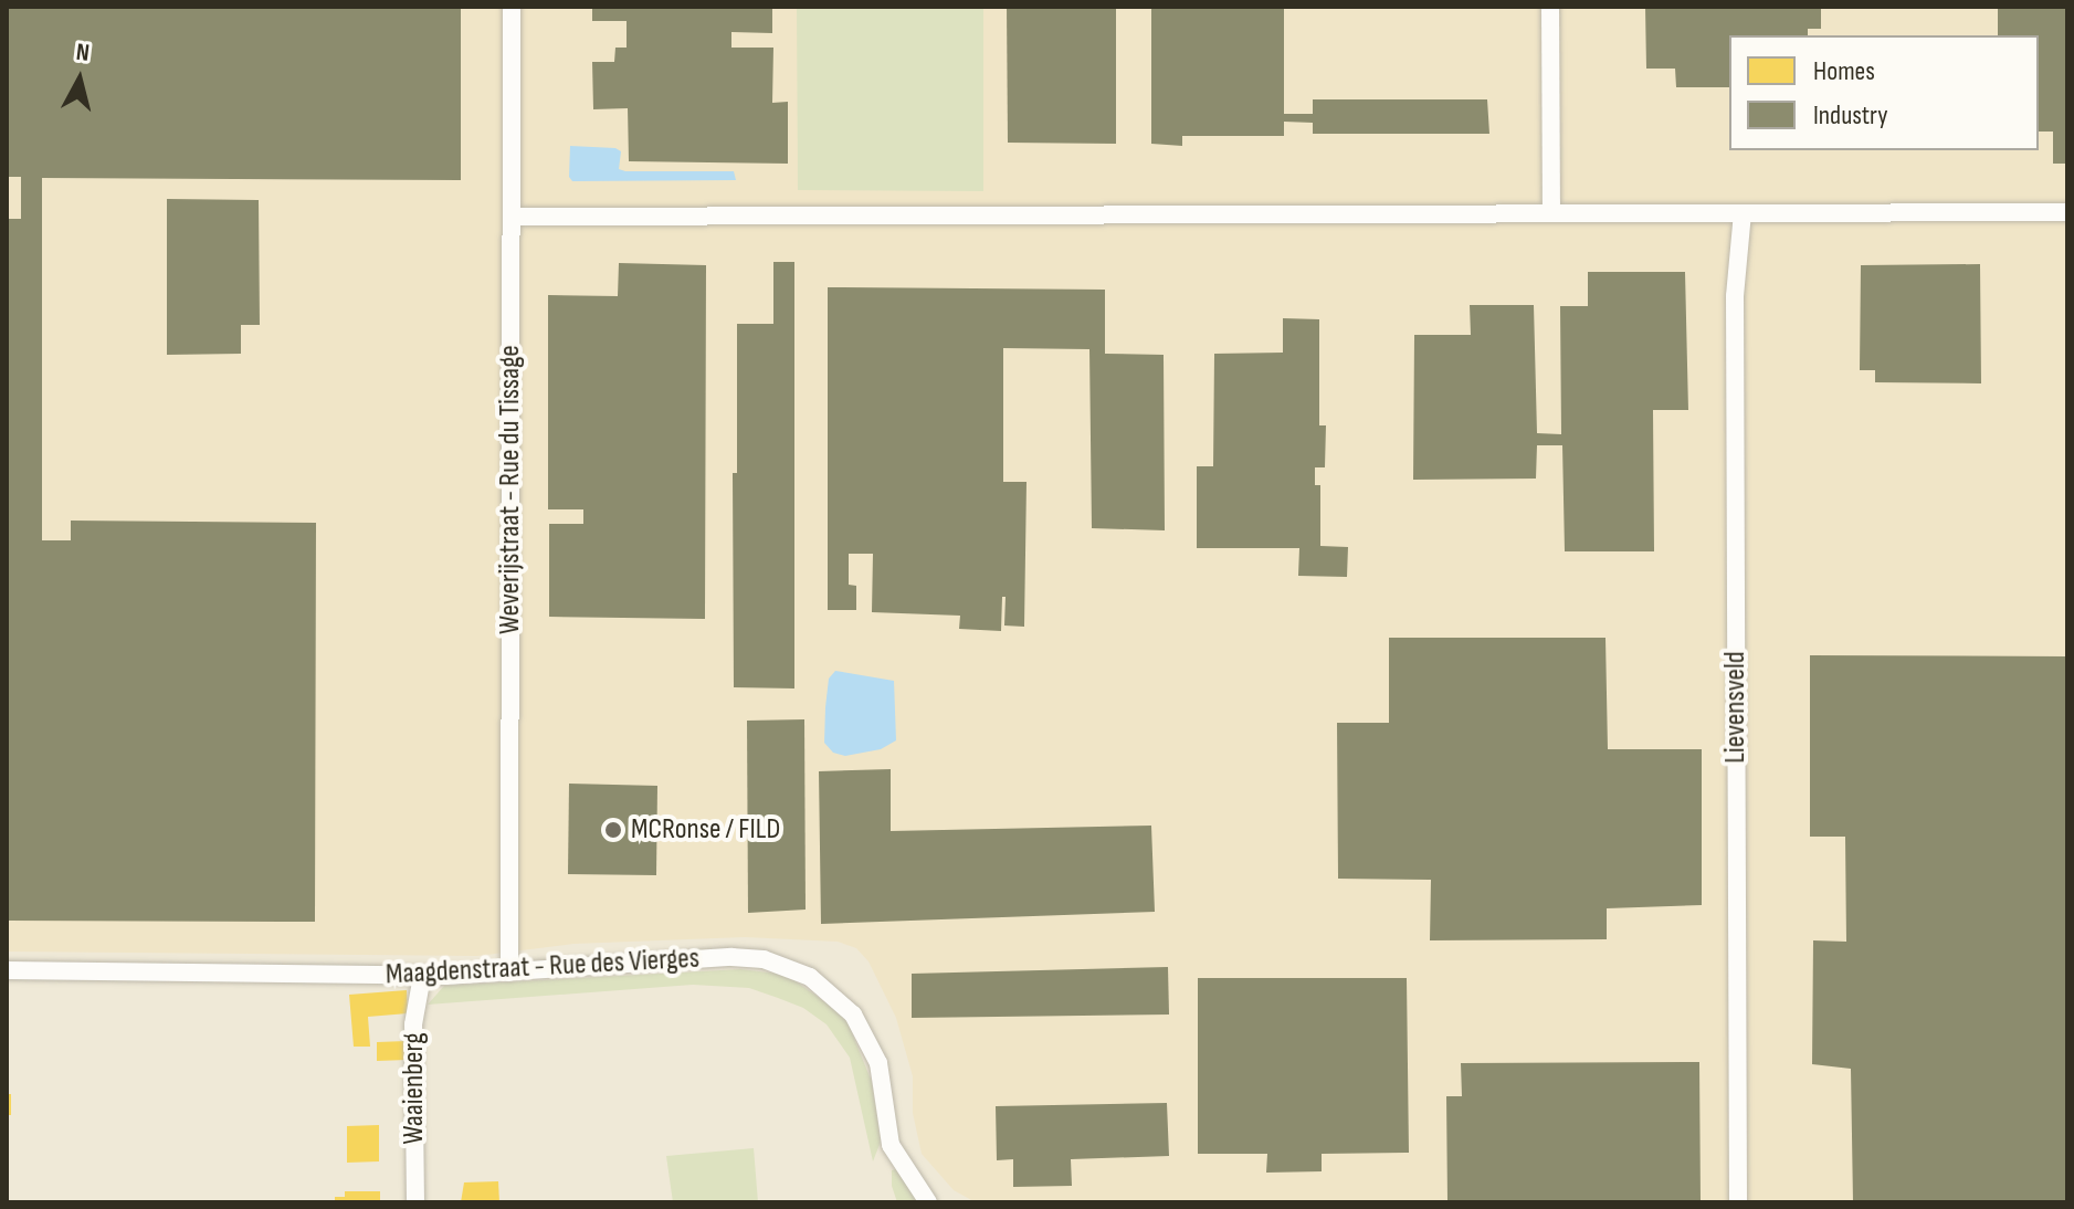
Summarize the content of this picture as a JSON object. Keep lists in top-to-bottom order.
{
  "streets": {
    "street": [
      "Weverijstraat - Rue du Tissage",
      "Lievensveld",
      "Maagdenstraat - Rue des Vierges",
      "Waaienberg"
    ]
  },
  "crossings": [
    ["Weverijstraat - Rue du Tissage", "Maagdenstraat - Rue des Vierges"],
    ["Maagdenstraat - Rue des Vierges", "Waaienberg"]
  ],
  "places": ["MCRonse / FILD"],
  "legend": ["Homes", "Industry"],
  "north": "top"
}
